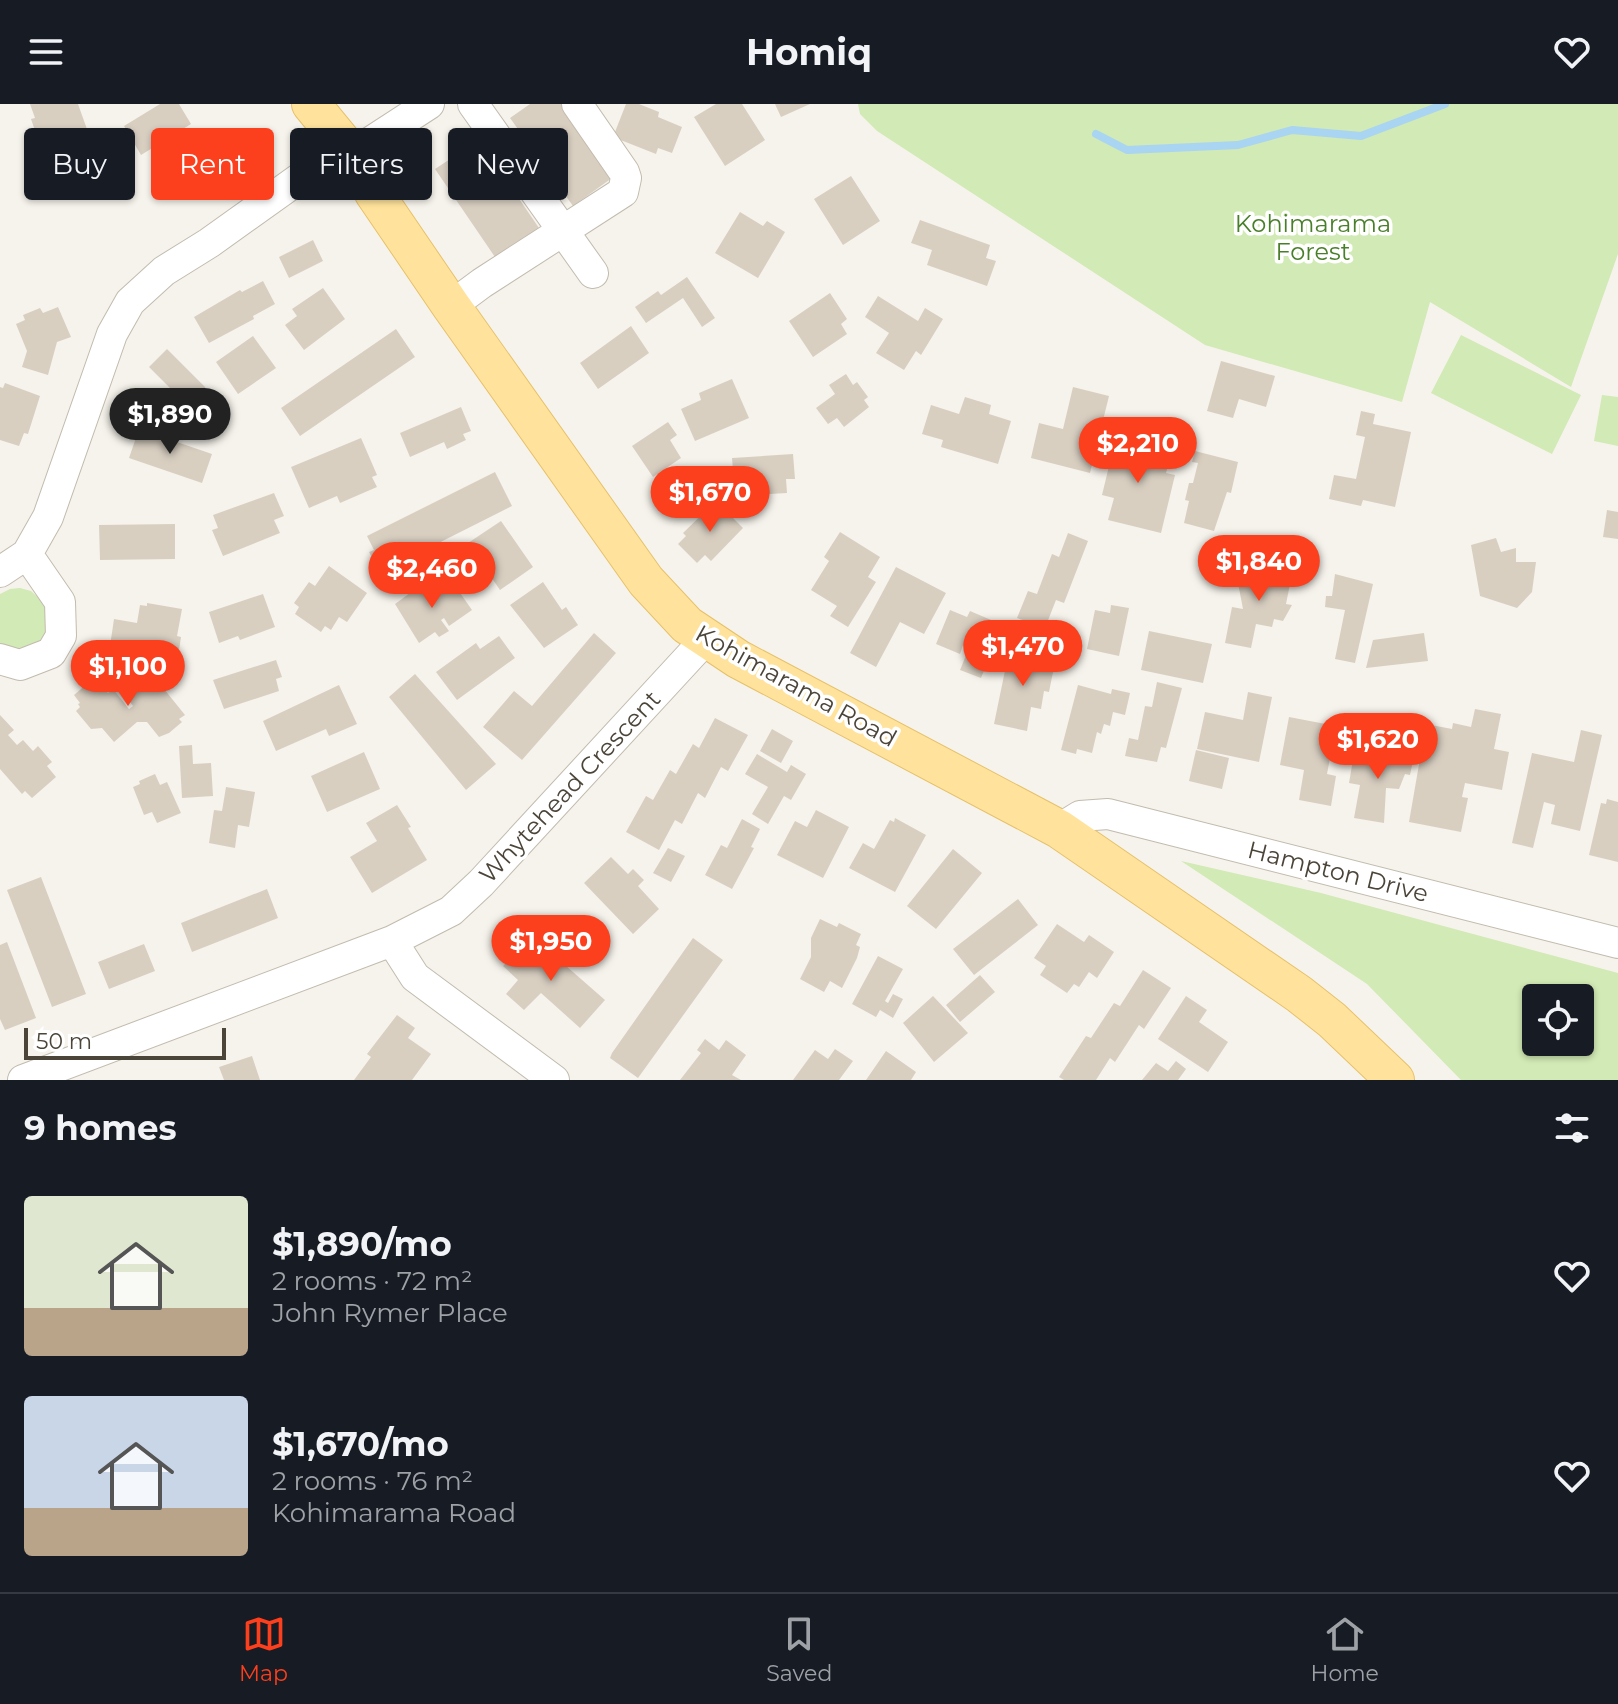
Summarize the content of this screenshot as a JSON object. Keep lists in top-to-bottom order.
{
  "streets": {
    "main road": ["Kohimarama Road"],
    "street": ["Whytehead Crescent", "Hampton Drive"]
  },
  "crossings": [
    ["Kohimarama Road", "Whytehead Crescent"],
    ["Kohimarama Road", "Hampton Drive"]
  ],
  "parks": ["Kohimarama Forest"],
  "scale_bar": "50 m",
  "page": {
    "header": "Homiq",
    "chip": [
      "Buy",
      "Rent",
      "Filters",
      "New"
    ],
    "price": [
      "$1,890",
      "$2,210",
      "$1,670",
      "$1,840",
      "$2,460",
      "$1,470",
      "$1,100",
      "$1,620",
      "$1,950"
    ],
    "scale": "50 m",
    "heading": "9 homes",
    "list": [
      {
        "name": "$1,890/mo",
        "note": "2 rooms · 72 m² · John Rymer Place"
      },
      {
        "name": "$1,670/mo",
        "note": "2 rooms · 76 m² · Kohimarama Road"
      }
    ],
    "tabs": ["Map", "Saved", "Home"]
  }
}
